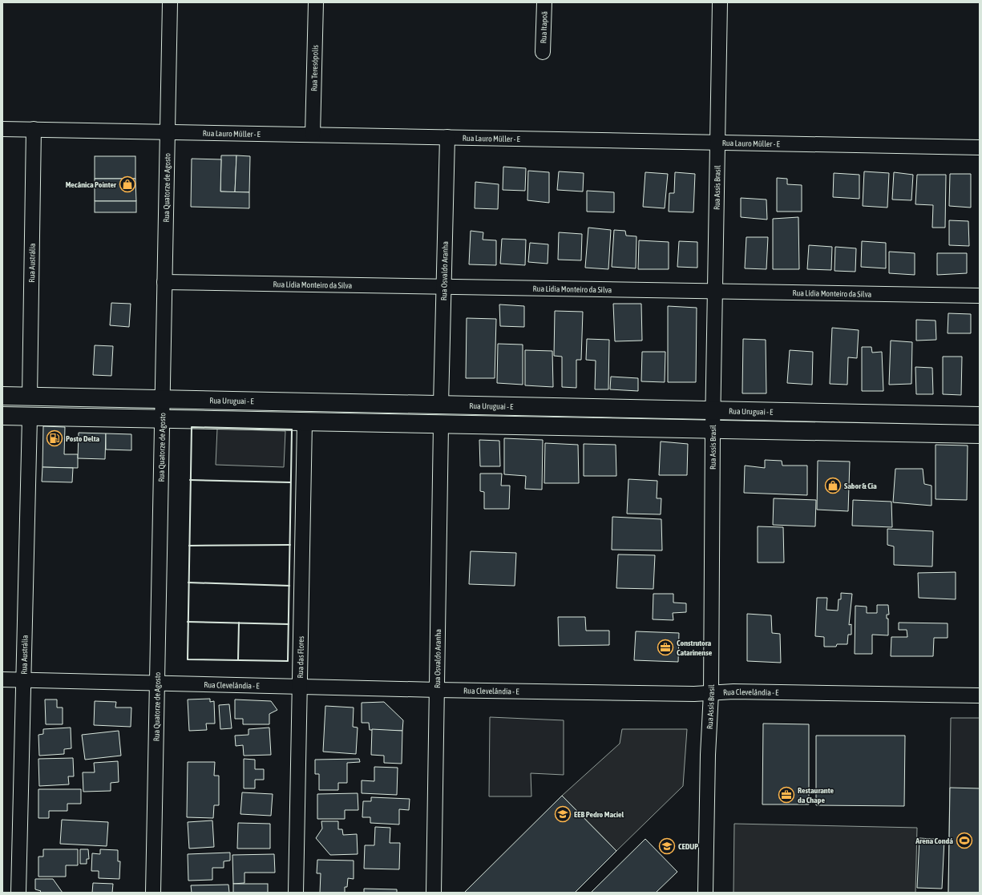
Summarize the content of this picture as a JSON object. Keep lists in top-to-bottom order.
{
  "streets": {
    "main road": ["Rua Uruguai - E"],
    "street": [
      "Rua Itapoã",
      "Rua Teresópolis",
      "Rua Lauro Müller - E",
      "Rua Quatorze de Agosto",
      "Rua Assis Brasil",
      "Rua Austrália",
      "Rua Osvaldo Aranha",
      "Rua Lídia Monteiro da Silva",
      "Rua das Flores",
      "Rua Clevelândia - E"
    ]
  },
  "crossings": [
    ["Rua Teresópolis", "Rua Lauro Müller - E"],
    ["Rua Lauro Müller - E", "Rua Quatorze de Agosto"],
    ["Rua Lauro Müller - E", "Rua Assis Brasil"],
    ["Rua Lauro Müller - E", "Rua Austrália"],
    ["Rua Lauro Müller - E", "Rua Osvaldo Aranha"],
    ["Rua Quatorze de Agosto", "Rua Lídia Monteiro da Silva"],
    ["Rua Quatorze de Agosto", "Rua Uruguai - E"],
    ["Rua Quatorze de Agosto", "Rua Clevelândia - E"],
    ["Rua Assis Brasil", "Rua Lídia Monteiro da Silva"],
    ["Rua Assis Brasil", "Rua Uruguai - E"],
    ["Rua Assis Brasil", "Rua Clevelândia - E"],
    ["Rua Austrália", "Rua Uruguai - E"],
    ["Rua Austrália", "Rua Clevelândia - E"],
    ["Rua Osvaldo Aranha", "Rua Lídia Monteiro da Silva"],
    ["Rua Osvaldo Aranha", "Rua Uruguai - E"],
    ["Rua Osvaldo Aranha", "Rua Clevelândia - E"],
    ["Rua das Flores", "Rua Clevelândia - E"]
  ],
  "places": {
    "shop": ["Mecânica Pointer", "Sabor & Cia"],
    "fuel station": ["Posto Delta"],
    "office": ["Construtora Catarinense", "Restaurante da Chape"],
    "school or university": ["EEB Pedro Maciel", "CEDUP"],
    "sports": ["Arena Condá"]
  }
}
